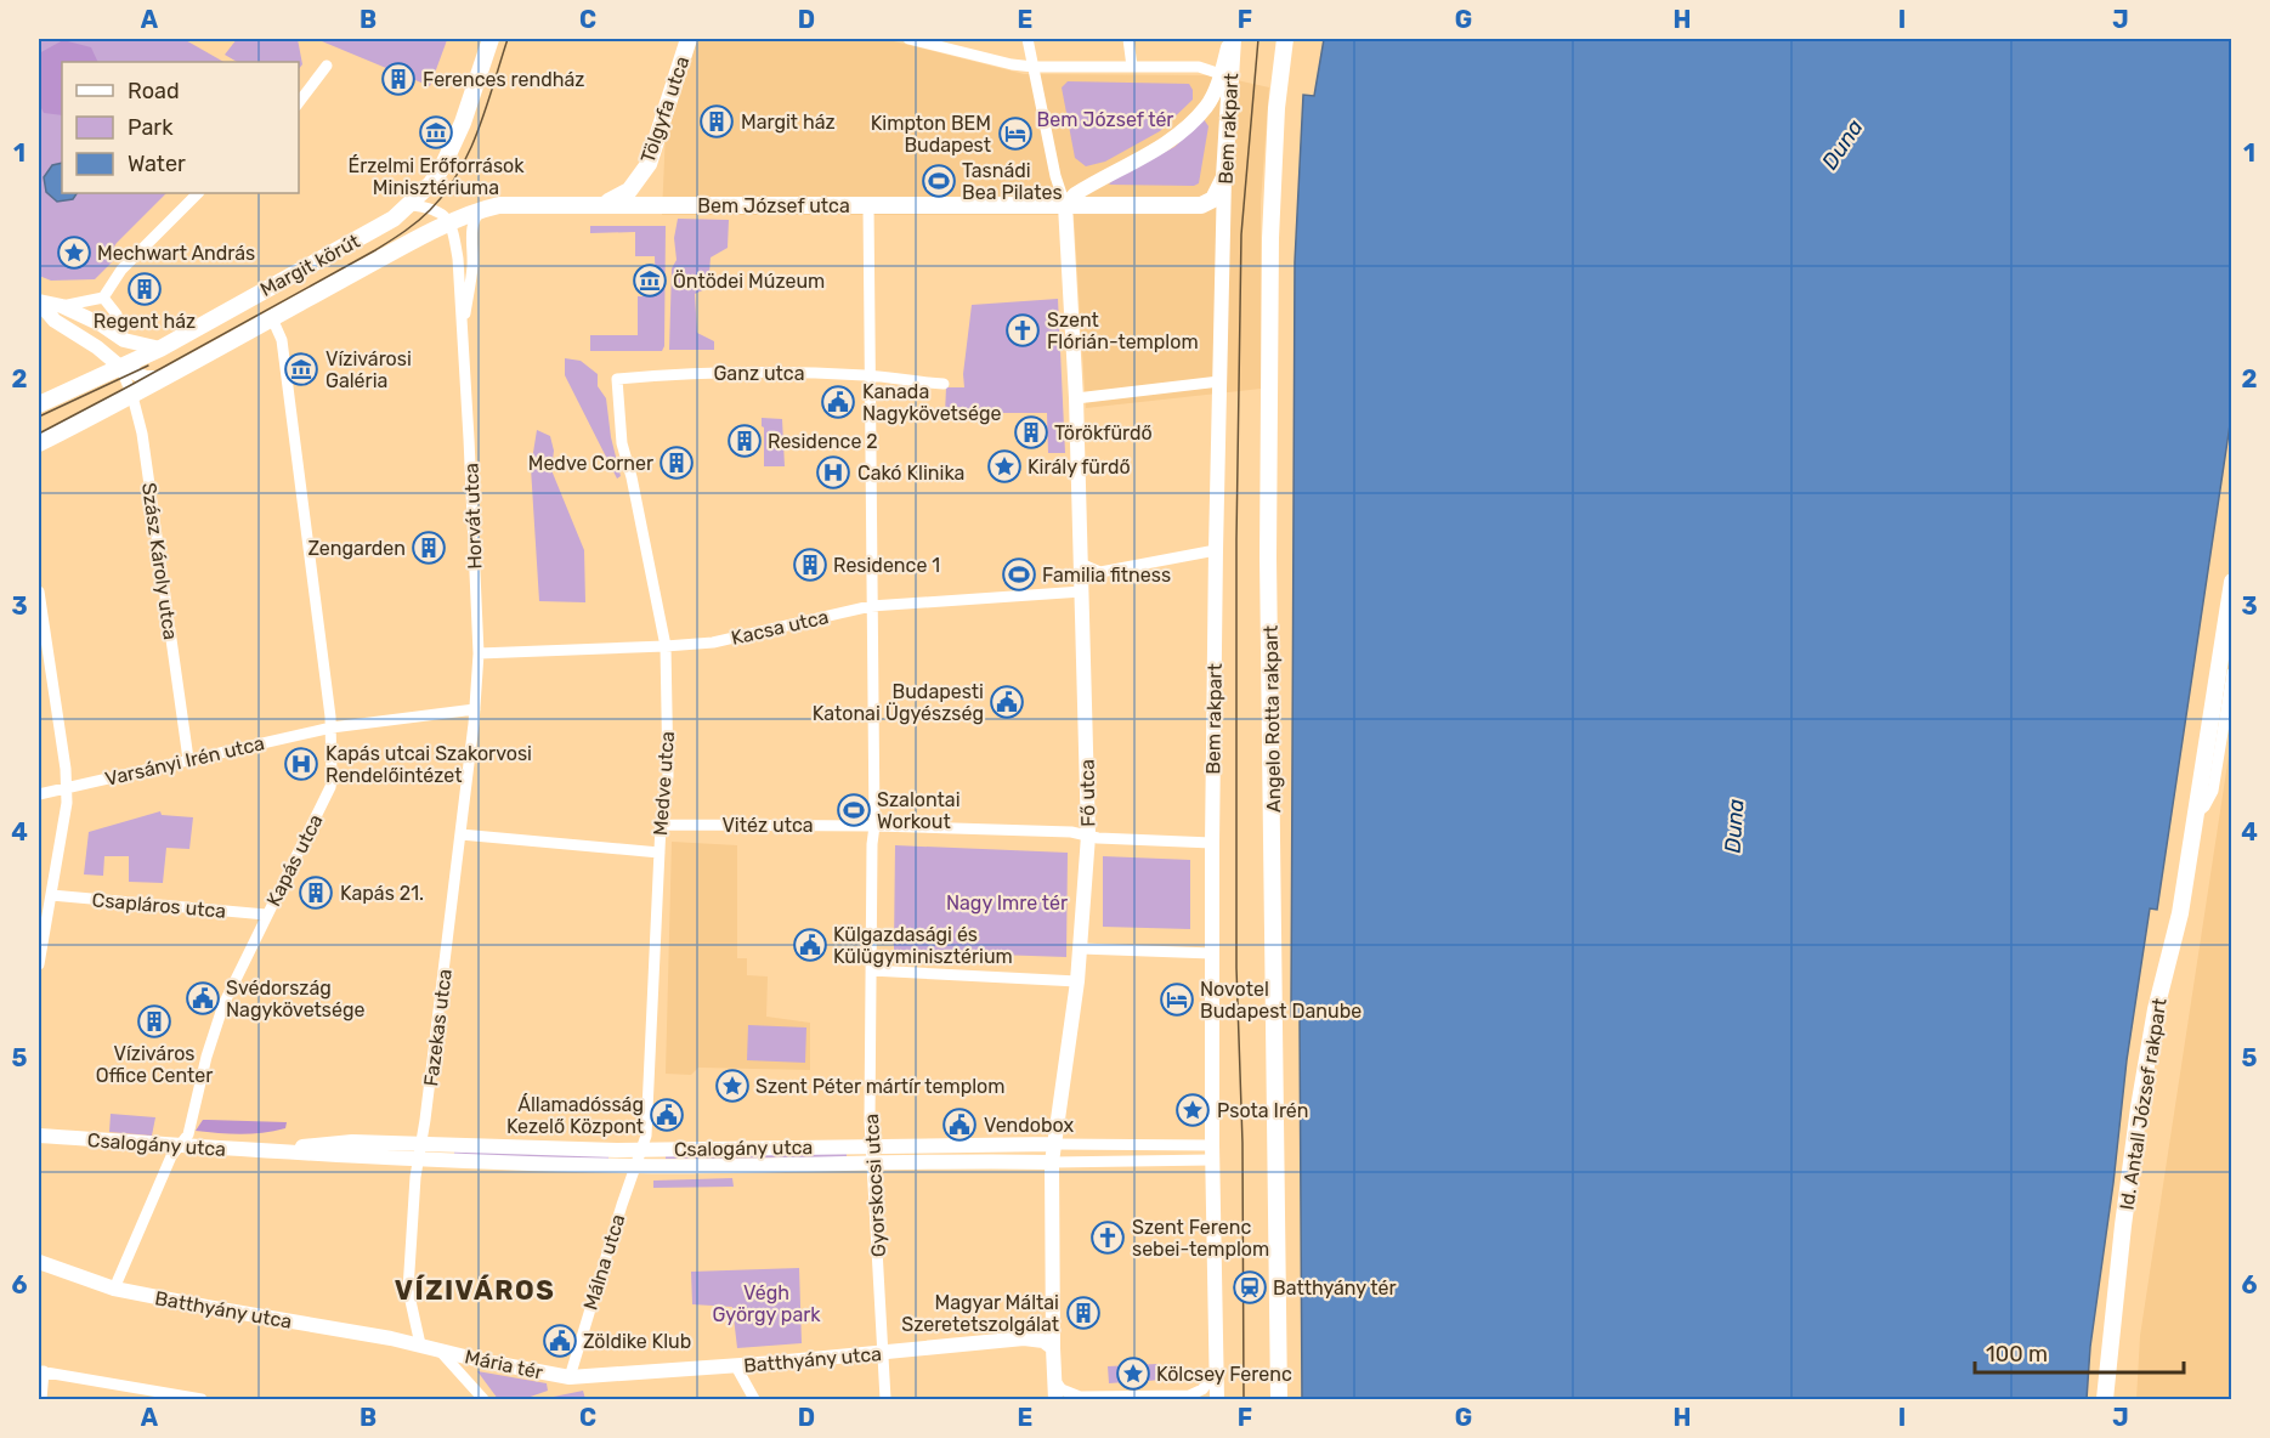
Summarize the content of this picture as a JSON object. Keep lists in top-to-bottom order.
{
  "streets": {
    "main road": [
      "Tölgyfa utca",
      "Bem rakpart",
      "Bem József utca",
      "Margit körút",
      "Angelo Rotta rakpart",
      "Id. Antall József rakpart"
    ],
    "street": [
      "Ganz utca",
      "Horvát utca",
      "Szász Károly utca",
      "Kacsa utca",
      "Varsányi Irén utca",
      "Medve utca",
      "Fő utca",
      "Vitéz utca",
      "Kapás utca",
      "Csapláros utca",
      "Fazekas utca",
      "Csalogány utca",
      "Gyorskocsi utca",
      "Málna utca",
      "Batthyány utca",
      "Mária tér"
    ]
  },
  "crossings": [
    ["Tölgyfa utca", "Bem József utca"],
    ["Bem rakpart", "Csalogány utca"],
    ["Bem József utca", "Margit körút"],
    ["Bem József utca", "Horvát utca"],
    ["Bem József utca", "Fő utca"],
    ["Margit körút", "Horvát utca"],
    ["Margit körút", "Szász Károly utca"],
    ["Margit körút", "Kapás utca"],
    ["Ganz utca", "Medve utca"],
    ["Horvát utca", "Kacsa utca"],
    ["Horvát utca", "Fazekas utca"],
    ["Szász Károly utca", "Varsányi Irén utca"],
    ["Kacsa utca", "Medve utca"],
    ["Kacsa utca", "Fő utca"],
    ["Varsányi Irén utca", "Kapás utca"],
    ["Medve utca", "Vitéz utca"],
    ["Medve utca", "Csalogány utca"],
    ["Medve utca", "Málna utca"],
    ["Fő utca", "Csalogány utca"],
    ["Fő utca", "Batthyány utca"],
    ["Kapás utca", "Csapláros utca"],
    ["Kapás utca", "Csalogány utca"],
    ["Kapás utca", "Batthyány utca"],
    ["Fazekas utca", "Csalogány utca"],
    ["Fazekas utca", "Batthyány utca"],
    ["Fazekas utca", "Mária tér"],
    ["Csalogány utca", "Gyorskocsi utca"],
    ["Csalogány utca", "Málna utca"],
    ["Gyorskocsi utca", "Batthyány utca"],
    ["Málna utca", "Batthyány utca"],
    ["Málna utca", "Mária tér"],
    ["Batthyány utca", "Mária tér"]
  ],
  "districts": ["VÍZIVÁROS"],
  "water": ["Duna"],
  "parks": ["Bem József tér", "Nagy Imre tér", "Végh György park"],
  "places": {
    "building": [
      "Ferences rendház",
      "Margit ház",
      "Regent ház",
      "Törökfürdő",
      "Residence 2",
      "Medve Corner",
      "Zengarden",
      "Residence 1",
      "Kapás 21.",
      "Víziváros Office Center",
      "Magyar Máltai Szeretetszolgálat"
    ],
    "museum": ["Érzelmi Erőforrások Minisztériuma", "Öntödei Múzeum", "Vízivárosi Galéria"],
    "hotel": ["Kimpton BEM Budapest", "Novotel Budapest Danube"],
    "sports": ["Tasnádi Bea Pilates", "Familia fitness", "Szalontai Workout"],
    "place": [
      "Mechwart András",
      "Király fürdő",
      "Szent Péter mártír templom",
      "Psota Irén",
      "Kölcsey Ferenc"
    ],
    "church": ["Szent Flórián-templom", "Szent Ferenc sebei-templom"],
    "public building": [
      "Kanada Nagykövetsége",
      "Budapesti Katonai Ügyészség",
      "Külgazdasági és Külügyminisztérium",
      "Svédország Nagykövetsége",
      "Államadósság Kezelő Központ",
      "Vendobox",
      "Zöldike Klub"
    ],
    "hospital": ["Cakó Klinika", "Kapás utcai Szakorvosi Rendelőintézet"],
    "station": ["Batthyány tér"]
  },
  "legend": ["Road", "Park", "Water"],
  "scale_bar": "100 m",
  "grid": {
    "columns": [
      "A",
      "B",
      "C",
      "D",
      "E",
      "F",
      "G",
      "H",
      "I",
      "J"
    ],
    "rows": [
      "1",
      "2",
      "3",
      "4",
      "5",
      "6"
    ]
  }
}
